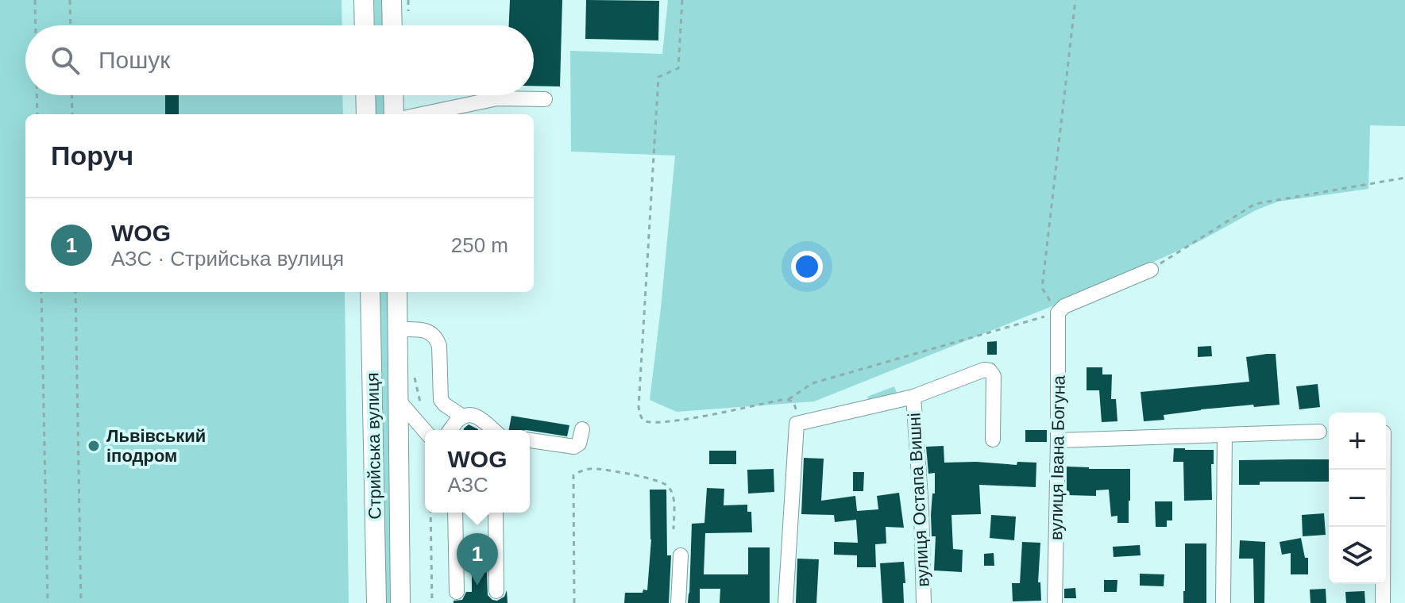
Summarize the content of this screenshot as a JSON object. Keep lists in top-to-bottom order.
{
  "streets": {
    "main road": ["Стрийська вулиця"],
    "street": ["вулиця Івана Богуна", "вулиця Остапа Вишні"]
  },
  "places": ["Львівський іподром"],
  "page": {
    "search": "Пошук",
    "heading": "Поруч",
    "list": [
      {
        "mark": "1",
        "name": "WOG",
        "note": "АЗС · Стрийська вулиця",
        "value": "250 m"
      }
    ],
    "map_buttons": ["+", "−"],
    "popup": ["WOG", "АЗС"],
    "pins": "1"
  }
}
